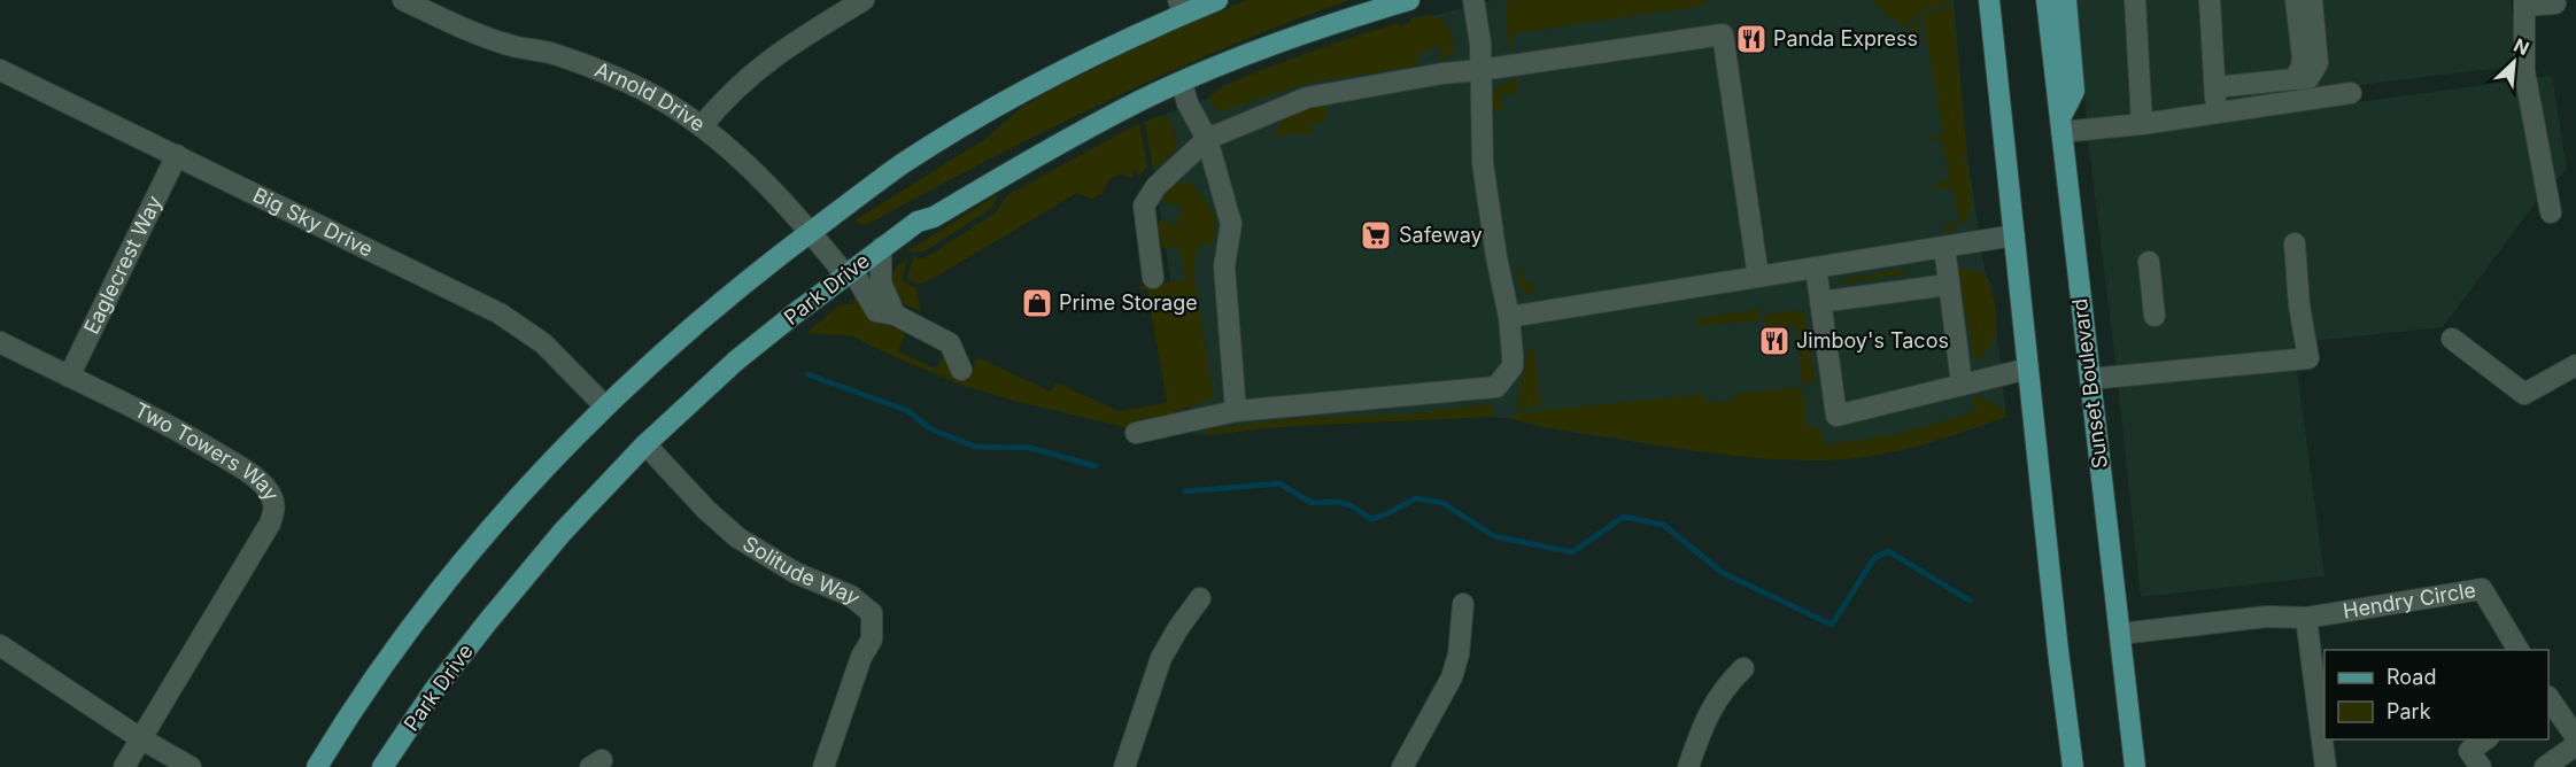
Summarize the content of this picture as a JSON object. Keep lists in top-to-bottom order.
{
  "streets": {
    "main road": ["Park Drive", "Sunset Boulevard"],
    "street": [
      "Arnold Drive",
      "Big Sky Drive",
      "Eaglecrest Way",
      "Two Towers Way",
      "Solitude Way",
      "Hendry Circle"
    ]
  },
  "crossings": [
    ["Arnold Drive", "Park Drive"],
    ["Big Sky Drive", "Eaglecrest Way"],
    ["Eaglecrest Way", "Two Towers Way"],
    ["Park Drive", "Solitude Way"],
    ["Sunset Boulevard", "Hendry Circle"]
  ],
  "places": {
    "restaurant": ["Panda Express", "Jimboy's Tacos"],
    "supermarket": ["Safeway"],
    "shop": ["Prime Storage"]
  },
  "legend": ["Road", "Park"],
  "north": "top right"
}
